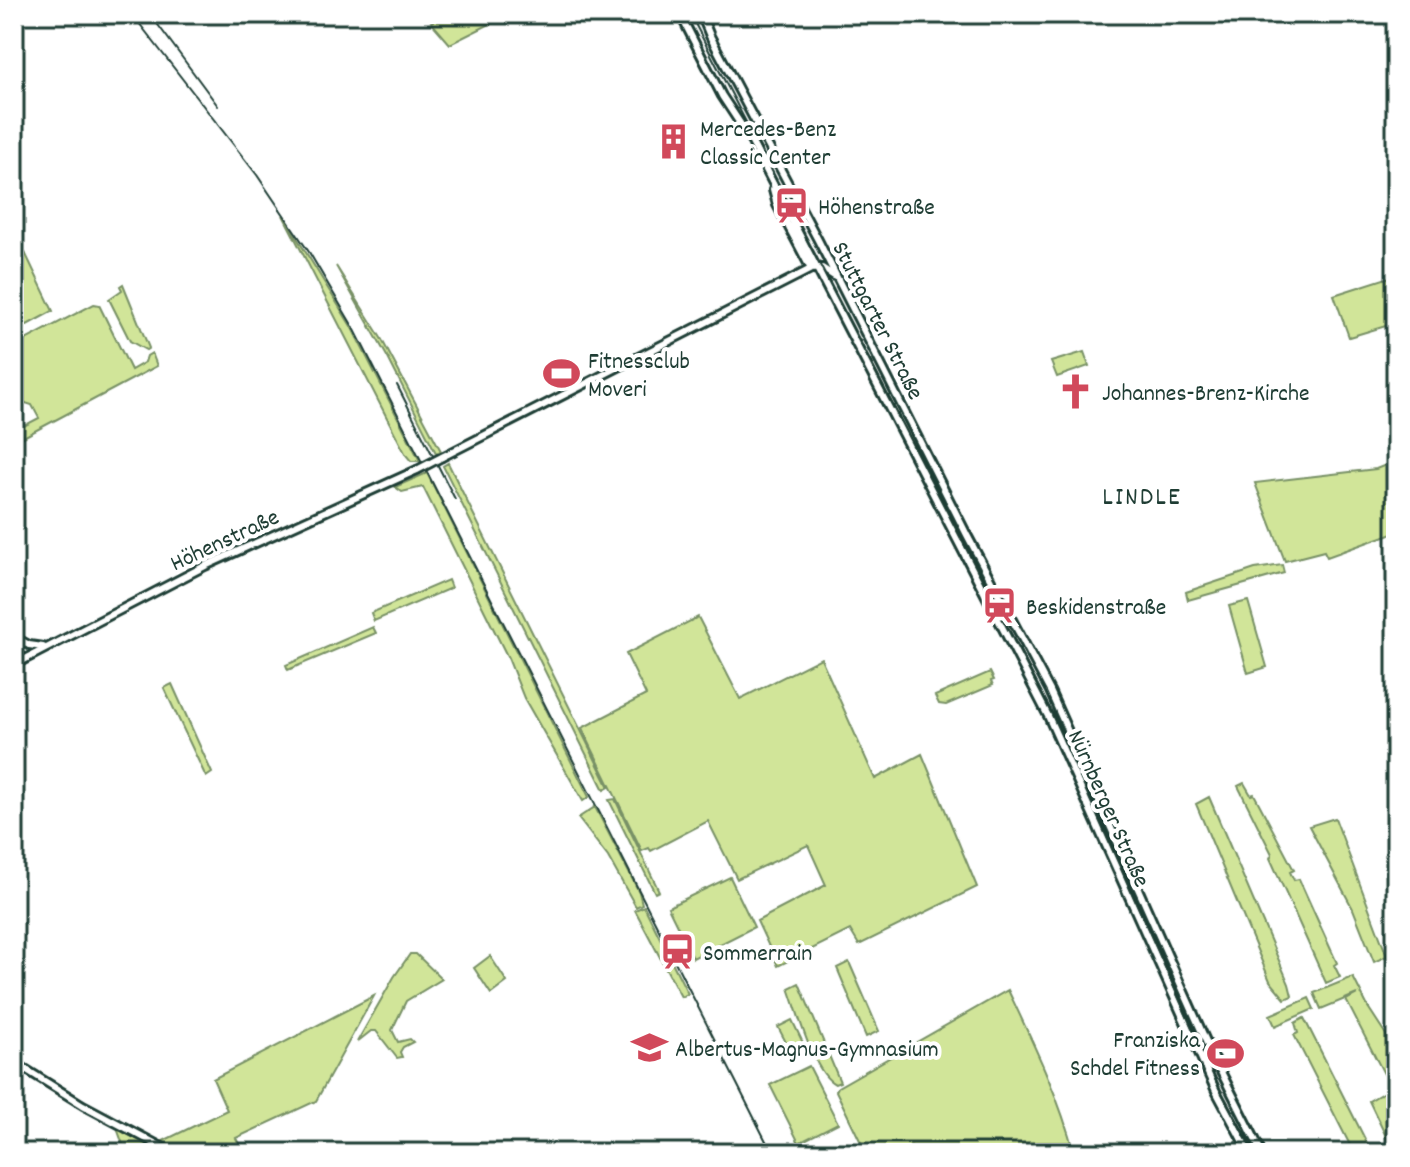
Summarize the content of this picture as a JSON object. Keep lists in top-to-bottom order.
{
  "streets": {
    "main road": ["Stuttgarter Straße", "Höhenstraße", "Nürnberger Straße"]
  },
  "crossings": [
    ["Stuttgarter Straße", "Höhenstraße"],
    ["Stuttgarter Straße", "Nürnberger Straße"]
  ],
  "districts": ["LINDLE"],
  "places": {
    "building": ["Mercedes-Benz Classic Center"],
    "station": ["Höhenstraße", "Beskidenstraße", "Sommerrain"],
    "sports": ["Fitnessclub Moveri", "Franziska Schdel Fitness"],
    "church": ["Johannes-Brenz-Kirche"],
    "school or university": ["Albertus-Magnus-Gymnasium"]
  }
}
